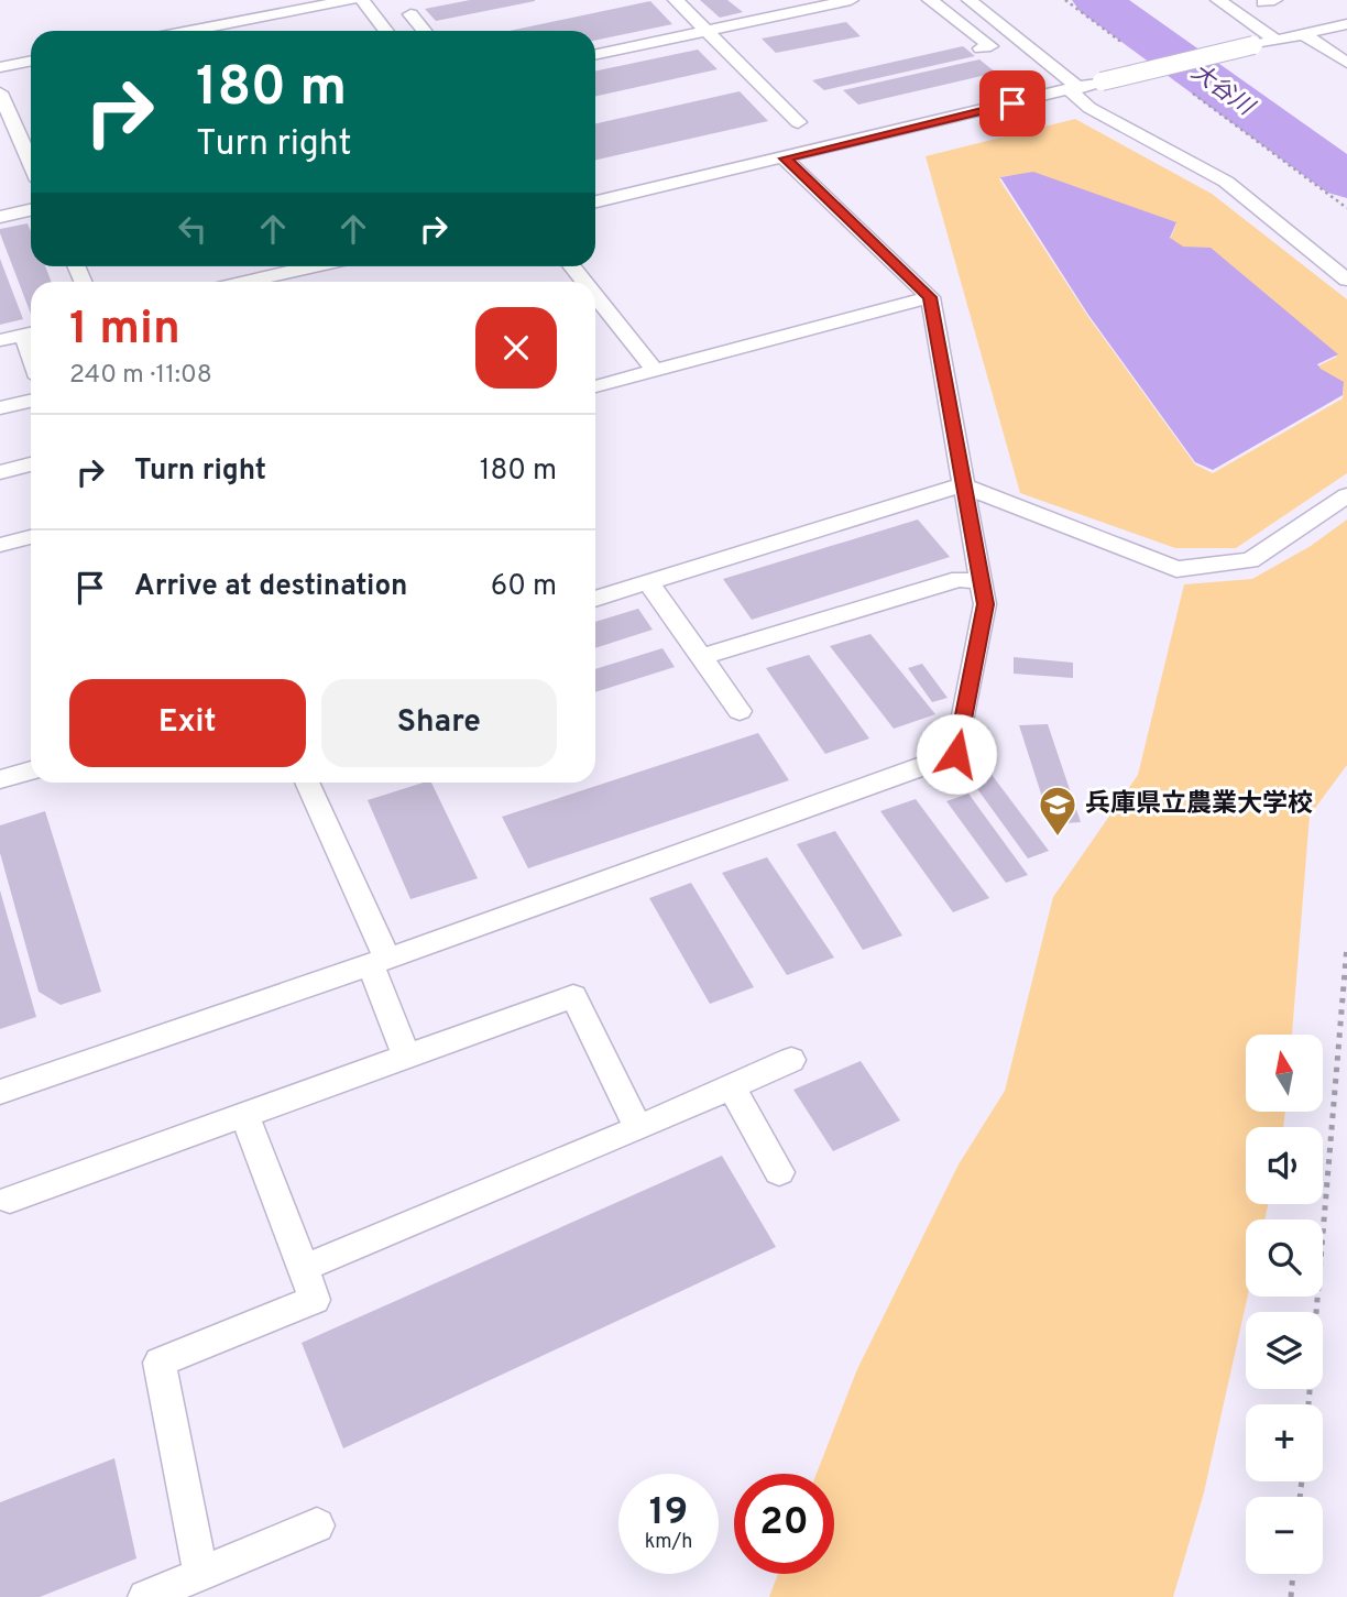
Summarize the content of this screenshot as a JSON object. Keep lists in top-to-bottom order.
{
  "water": ["大谷川"],
  "places": {
    "school or university": ["兵庫県立農業大学校"]
  },
  "north": "top",
  "page": {
    "turn": ["180 m", "Turn right"],
    "heading": ["1 min", "240 m · 11:08"],
    "list": [
      {
        "name": "Turn right",
        "value": "180 m"
      },
      {
        "name": "Arrive at destination",
        "value": "60 m"
      }
    ],
    "buttons": ["Exit", "Share"],
    "map_buttons": ["+", "−"],
    "speed": "19 km/h",
    "limit": "20"
  }
}
